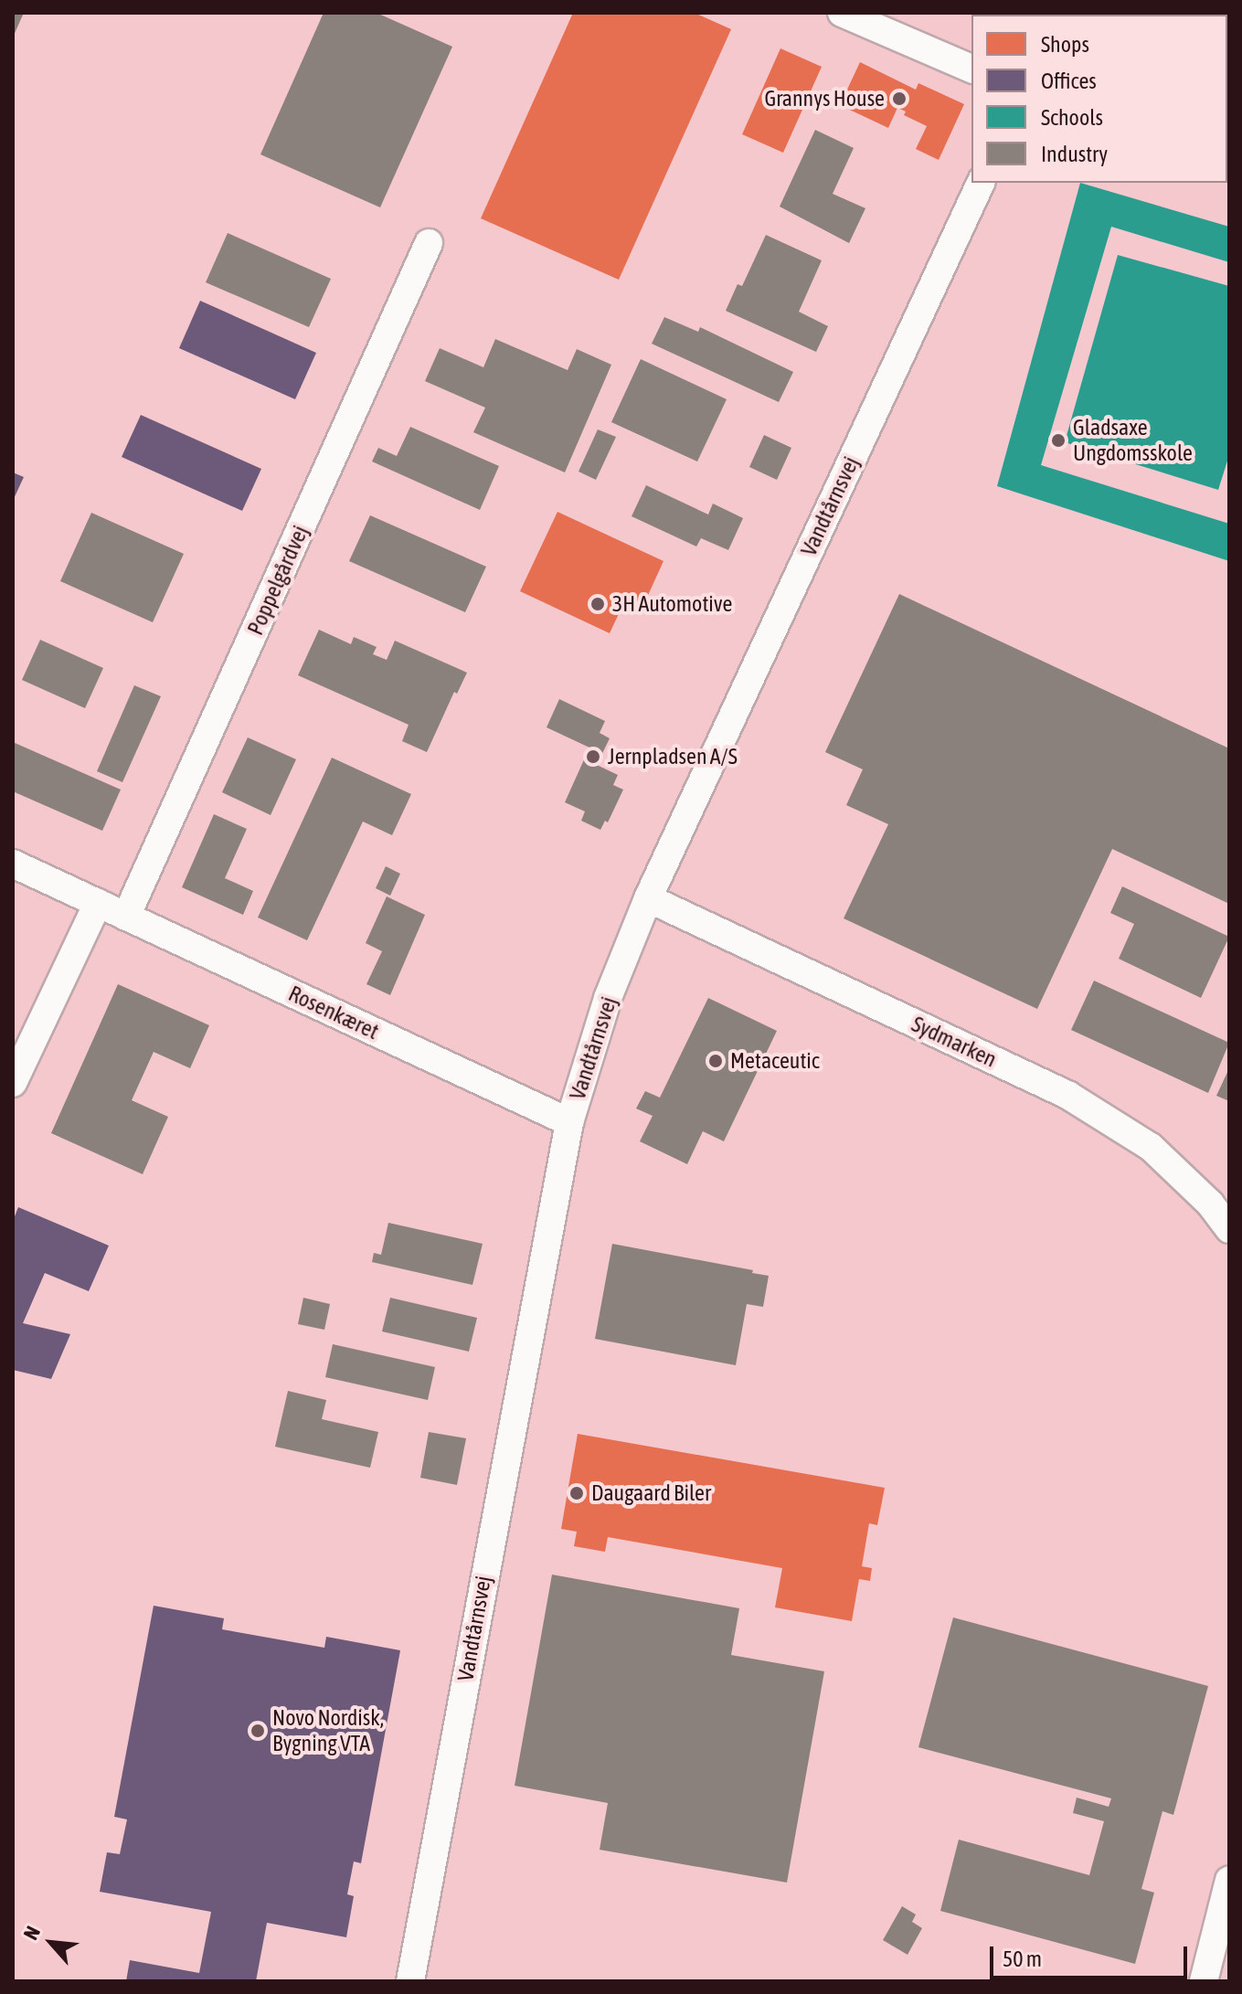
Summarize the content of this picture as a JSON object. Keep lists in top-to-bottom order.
{
  "streets": {
    "street": [
      "Vandtårnsvej",
      "Poppelgårdvej",
      "Rosenkæret",
      "Sydmarken"
    ]
  },
  "crossings": [
    ["Vandtårnsvej", "Rosenkæret"],
    ["Vandtårnsvej", "Sydmarken"],
    ["Poppelgårdvej", "Rosenkæret"]
  ],
  "places": [
    "Grannys House",
    "Gladsaxe Ungdomsskole",
    "3H Automotive",
    "Jernpladsen A/S",
    "Metaceutic",
    "Daugaard Biler",
    "Novo Nordisk, Bygning VTA"
  ],
  "legend": [
    "Shops",
    "Offices",
    "Schools",
    "Industry"
  ],
  "scale_bar": "50 m",
  "north": "top left"
}
